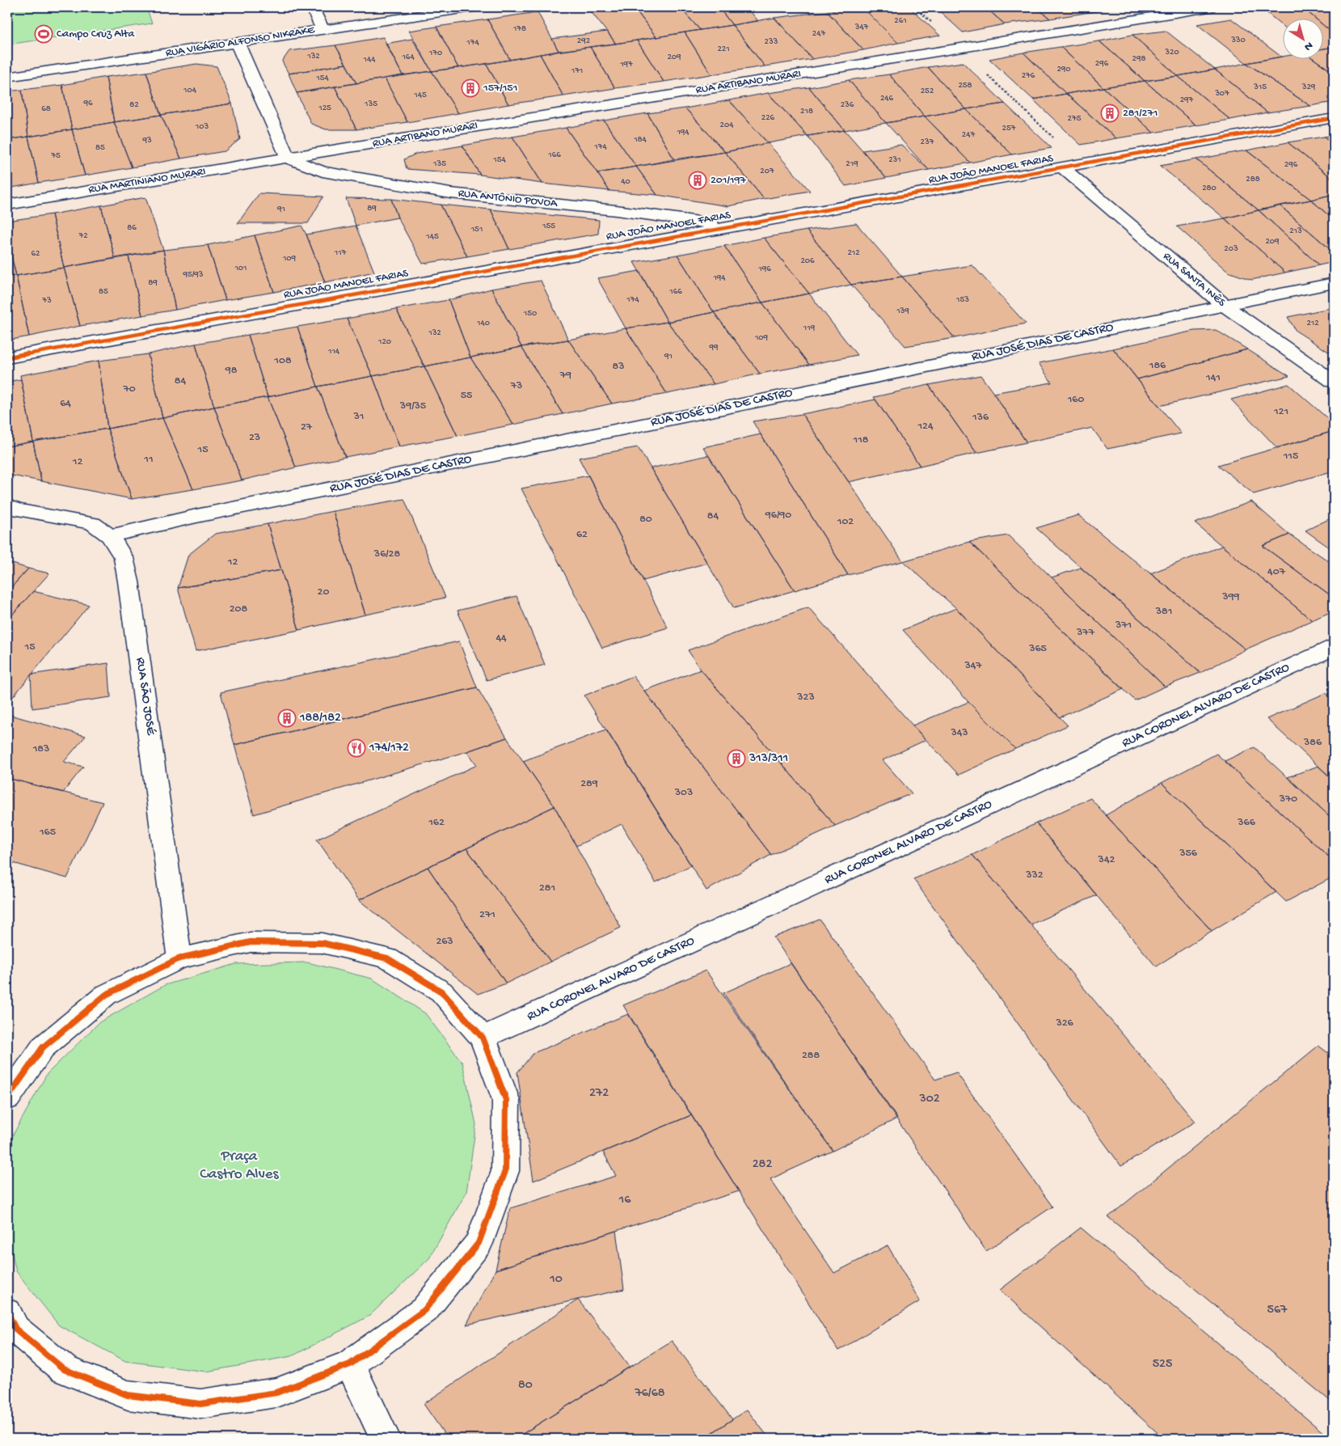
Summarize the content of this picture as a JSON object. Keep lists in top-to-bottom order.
{
  "streets": {
    "street": [
      "RUA VIGÁRIO ALFONSO NIKRAKE",
      "RUA ARTIBANO MURARI",
      "RUA JOÃO MANOEL FARIAS",
      "RUA MARTINIANO MURARI",
      "RUA ANTÔNIO POVOA",
      "RUA SANTA INÊS",
      "RUA JOSÉ DIAS DE CASTRO",
      "RUA SÃO JOSÉ",
      "RUA CORONEL ALVARO DE CASTRO"
    ]
  },
  "crossings": [
    ["RUA ARTIBANO MURARI", "RUA MARTINIANO MURARI"],
    ["RUA ARTIBANO MURARI", "RUA ANTÔNIO POVOA"],
    ["RUA JOÃO MANOEL FARIAS", "RUA ANTÔNIO POVOA"],
    ["RUA JOÃO MANOEL FARIAS", "RUA SANTA INÊS"],
    ["RUA MARTINIANO MURARI", "RUA ANTÔNIO POVOA"],
    ["RUA SANTA INÊS", "RUA JOSÉ DIAS DE CASTRO"],
    ["RUA JOSÉ DIAS DE CASTRO", "RUA SÃO JOSÉ"]
  ],
  "parks": ["Praça Castro Alves"],
  "places": {
    "sports": ["Campo Cruz Alta"],
    "building": [
      "157/151",
      "281/271",
      "201/197",
      "188/182",
      "313/311"
    ],
    "restaurant": ["174/172"]
  },
  "house_numbers": [
    "261",
    "347",
    "178",
    "247",
    "330",
    "292",
    "233",
    "174",
    "221",
    "320",
    "170",
    "132",
    "164",
    "209",
    "298",
    "144",
    "296",
    "197",
    "290",
    "171",
    "276",
    "154",
    "258",
    "315",
    "329",
    "104",
    "252",
    "307",
    "145",
    "246",
    "297",
    "96",
    "135",
    "82",
    "236",
    "125",
    "68",
    "218",
    "226",
    "275",
    "204",
    "103",
    "257",
    "194",
    "247",
    "184",
    "93",
    "237",
    "174",
    "85",
    "166",
    "75",
    "154",
    "231",
    "135",
    "219",
    "296",
    "207",
    "288",
    "40",
    "280",
    "89",
    "91",
    "155",
    "86",
    "151",
    "213",
    "72",
    "145",
    "209",
    "203",
    "117",
    "212",
    "62",
    "109",
    "206",
    "101",
    "196",
    "95/93",
    "194",
    "89",
    "85",
    "166",
    "174",
    "153",
    "73",
    "139",
    "150",
    "140",
    "212",
    "119",
    "132",
    "109",
    "120",
    "99",
    "114",
    "91",
    "108",
    "186",
    "83",
    "98",
    "79",
    "141",
    "84",
    "73",
    "70",
    "55",
    "160",
    "64",
    "39/35",
    "121",
    "31",
    "136",
    "124",
    "27",
    "23",
    "118",
    "15",
    "115",
    "11",
    "12",
    "96/90",
    "84",
    "80",
    "102",
    "62",
    "36/28",
    "12",
    "407",
    "20",
    "399",
    "208",
    "381",
    "371",
    "377",
    "44",
    "15",
    "365",
    "347",
    "323",
    "343",
    "386",
    "183",
    "289",
    "303",
    "370",
    "162",
    "366",
    "165",
    "356",
    "342",
    "332",
    "281",
    "271",
    "263",
    "326",
    "288",
    "272",
    "302",
    "282",
    "16",
    "10",
    "567",
    "525",
    "80",
    "76/68"
  ],
  "north": "bottom right"
}
